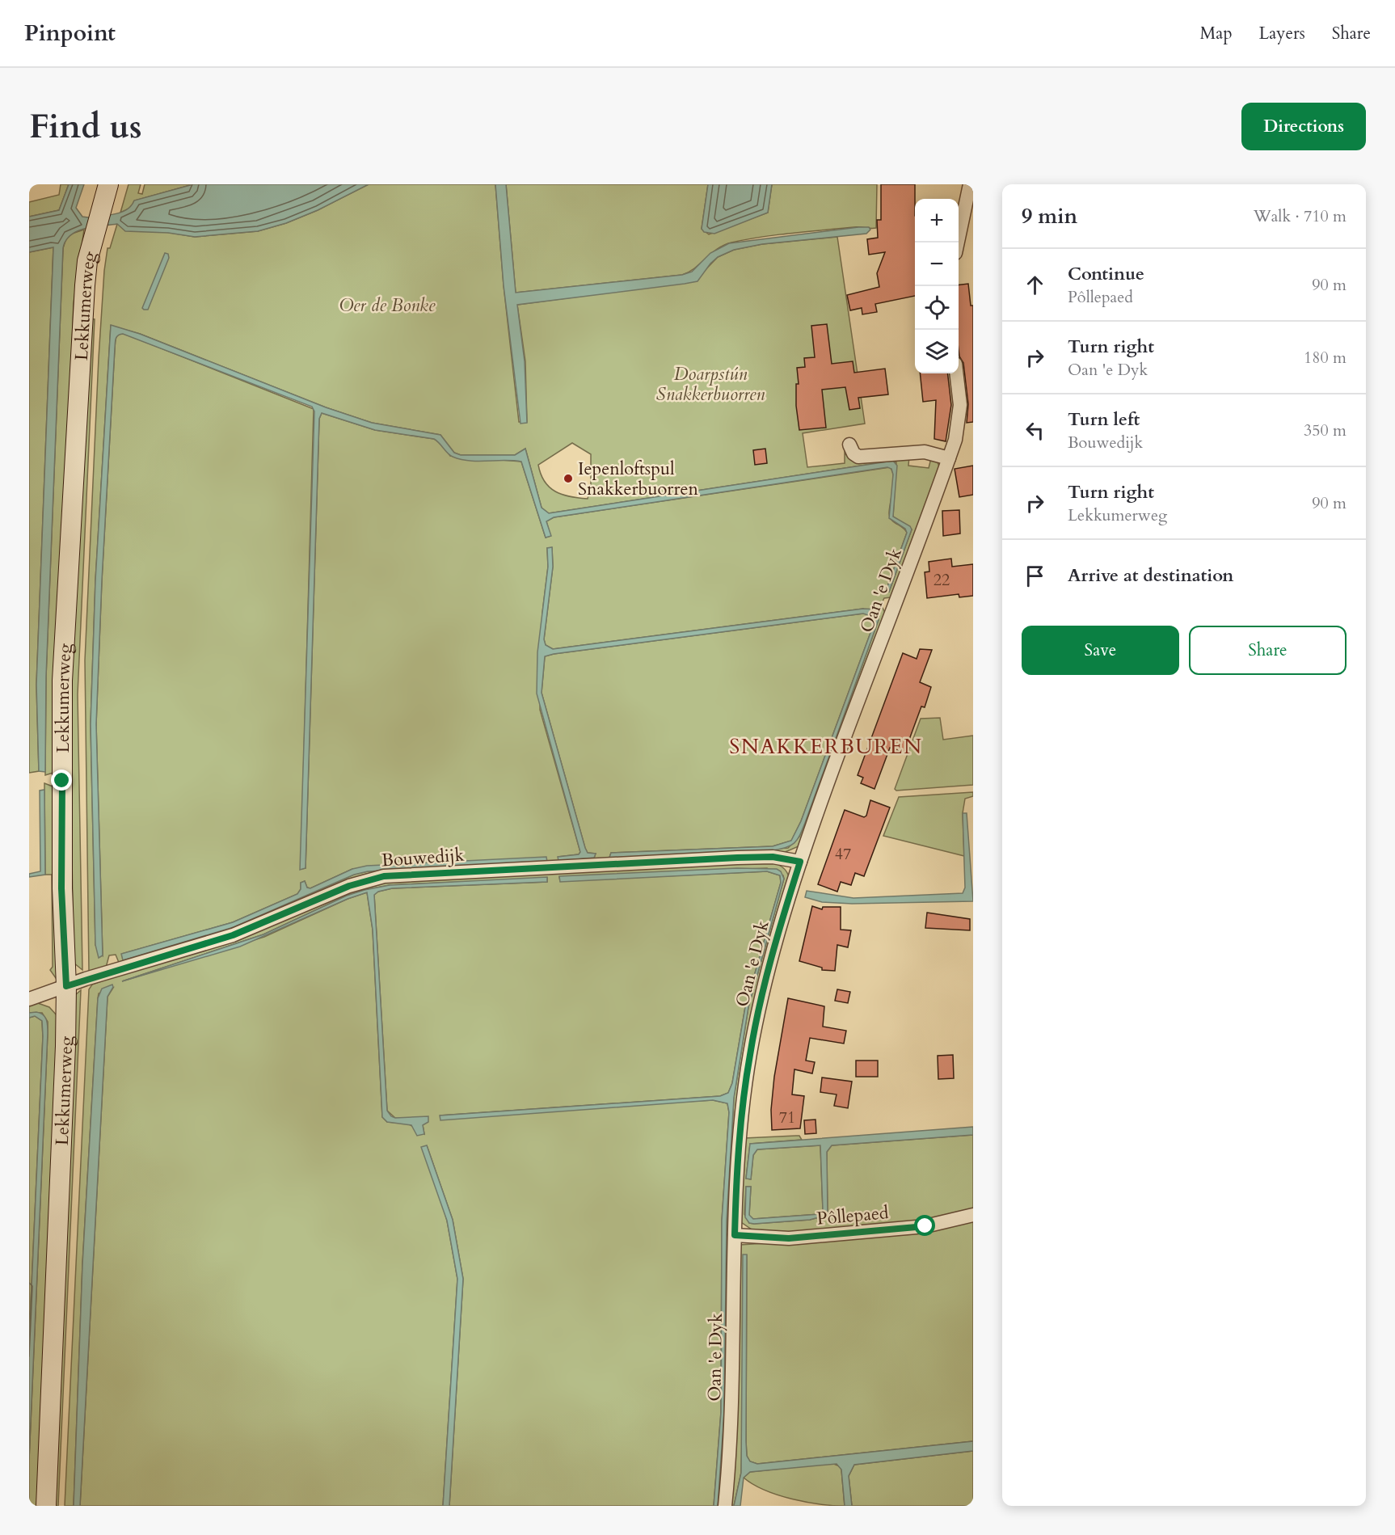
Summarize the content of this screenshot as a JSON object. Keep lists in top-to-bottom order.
{
  "streets": {
    "main road": ["Lekkumerweg"],
    "street": ["Oan 'e Dyk", "Bouwedijk", "Pôllepaed"]
  },
  "crossings": [
    ["Lekkumerweg", "Bouwedijk"],
    ["Oan 'e Dyk", "Bouwedijk"],
    ["Oan 'e Dyk", "Pôllepaed"]
  ],
  "districts": ["SNAKKERBUREN"],
  "parks": ["Oer de Bonke", "Doarpstún Snakkerbuorren"],
  "places": ["Iepenloftspul Snakkerbuorren"],
  "house_numbers": ["22", "47", "71"],
  "page": {
    "header": "Pinpoint",
    "nav": ["Map", "Layers", "Share"],
    "buttons": [
      "Directions",
      ["Save", "Share"]
    ],
    "title": "Find us",
    "heading": ["9 min", "Walk · 710 m"],
    "map_buttons": ["+", "−"],
    "list": [
      ["Continue", "Pôllepaed", "90 m"],
      ["Turn right", "Oan 'e Dyk", "180 m"],
      ["Turn left", "Bouwedijk", "350 m"],
      ["Turn right", "Lekkumerweg", "90 m"],
      "Arrive at destination"
    ]
  }
}
